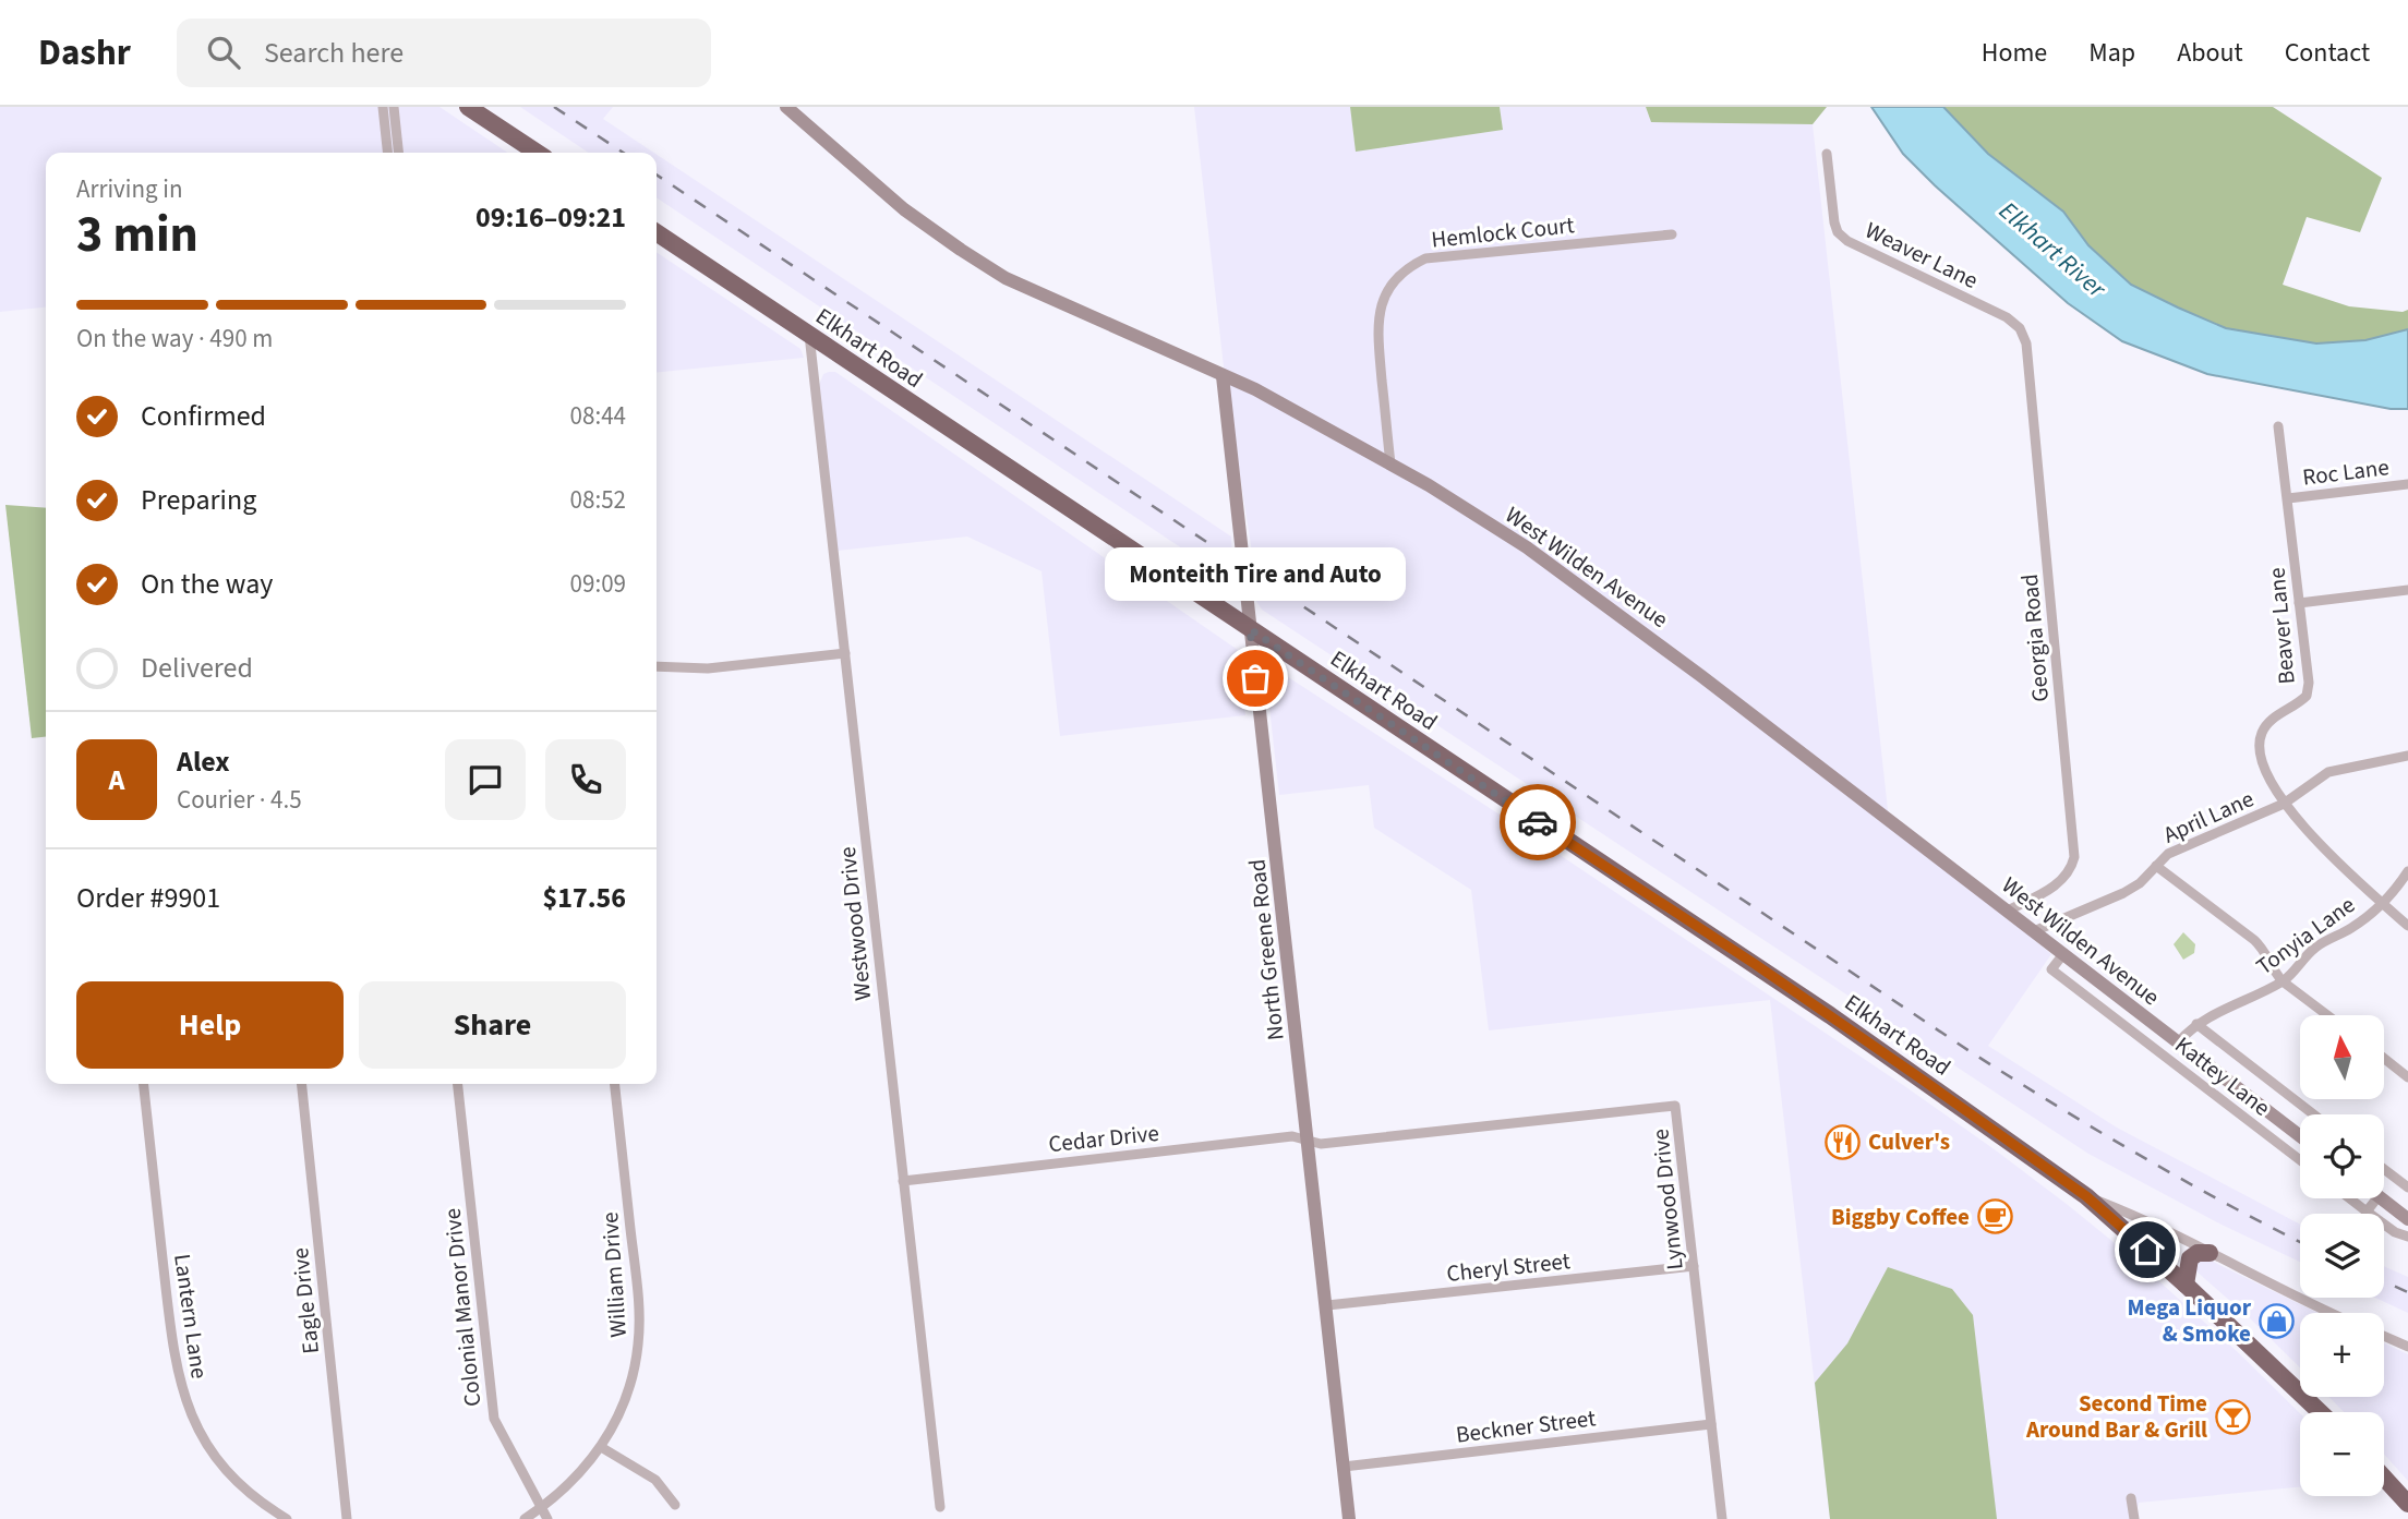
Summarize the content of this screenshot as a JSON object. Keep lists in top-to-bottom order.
{
  "streets": {
    "highway": ["Elkhart Road"],
    "street": [
      "Hemlock Court",
      "Weaver Lane",
      "Roc Lane",
      "West Wilden Avenue",
      "Beaver Lane",
      "Georgia Road",
      "April Lane",
      "Westwood Drive",
      "Tonyia Lane",
      "North Greene Road",
      "Kattey Lane",
      "Cedar Drive",
      "Lynwood Drive",
      "Cheryl Street",
      "William Drive",
      "Eagle Drive",
      "Colonial Manor Drive",
      "Lantern Lane",
      "Beckner Street"
    ]
  },
  "crossings": [
    ["Hemlock Court", "West Wilden Avenue"],
    ["Weaver Lane", "Georgia Road"],
    ["Elkhart Road", "Westwood Drive"],
    ["Elkhart Road", "North Greene Road"],
    ["Roc Lane", "Beaver Lane"],
    ["West Wilden Avenue", "Georgia Road"],
    ["West Wilden Avenue", "April Lane"],
    ["West Wilden Avenue", "Tonyia Lane"],
    ["West Wilden Avenue", "North Greene Road"],
    ["West Wilden Avenue", "Kattey Lane"],
    ["Beaver Lane", "April Lane"],
    ["Beaver Lane", "Tonyia Lane"],
    ["Westwood Drive", "Cedar Drive"],
    ["North Greene Road", "Cedar Drive"],
    ["North Greene Road", "Lynwood Drive"],
    ["North Greene Road", "Cheryl Street"],
    ["North Greene Road", "Beckner Street"],
    ["Cedar Drive", "Lynwood Drive"],
    ["Lynwood Drive", "Cheryl Street"],
    ["Lynwood Drive", "Beckner Street"],
    ["William Drive", "Colonial Manor Drive"]
  ],
  "water": ["Elkhart River"],
  "places": {
    "other": ["Monteith Tire and Auto"],
    "restaurant": ["Culver's"],
    "cafe": ["Biggby Coffee"],
    "shop": ["Mega Liquor & Smoke"],
    "bar": ["Second Time Around Bar & Grill"]
  },
  "north": "top",
  "page": {
    "header": "Dashr",
    "search": "Search here",
    "nav": [
      "Home",
      "Map",
      "About",
      "Contact"
    ],
    "heading": ["3 min", "Arriving in", "09:16–09:21"],
    "panel": [
      "Alex",
      "Courier · 4.5",
      "Order #9901",
      "$17.56"
    ],
    "bar": "On the way · 490 m",
    "list": [
      ["Confirmed", "08:44"],
      ["Preparing", "08:52"],
      ["On the way", "09:09"],
      "Delivered"
    ],
    "bubble": "Monteith Tire and Auto",
    "round": "A",
    "buttons": ["Help", "Share"],
    "map_buttons": ["+", "−"]
  }
}
